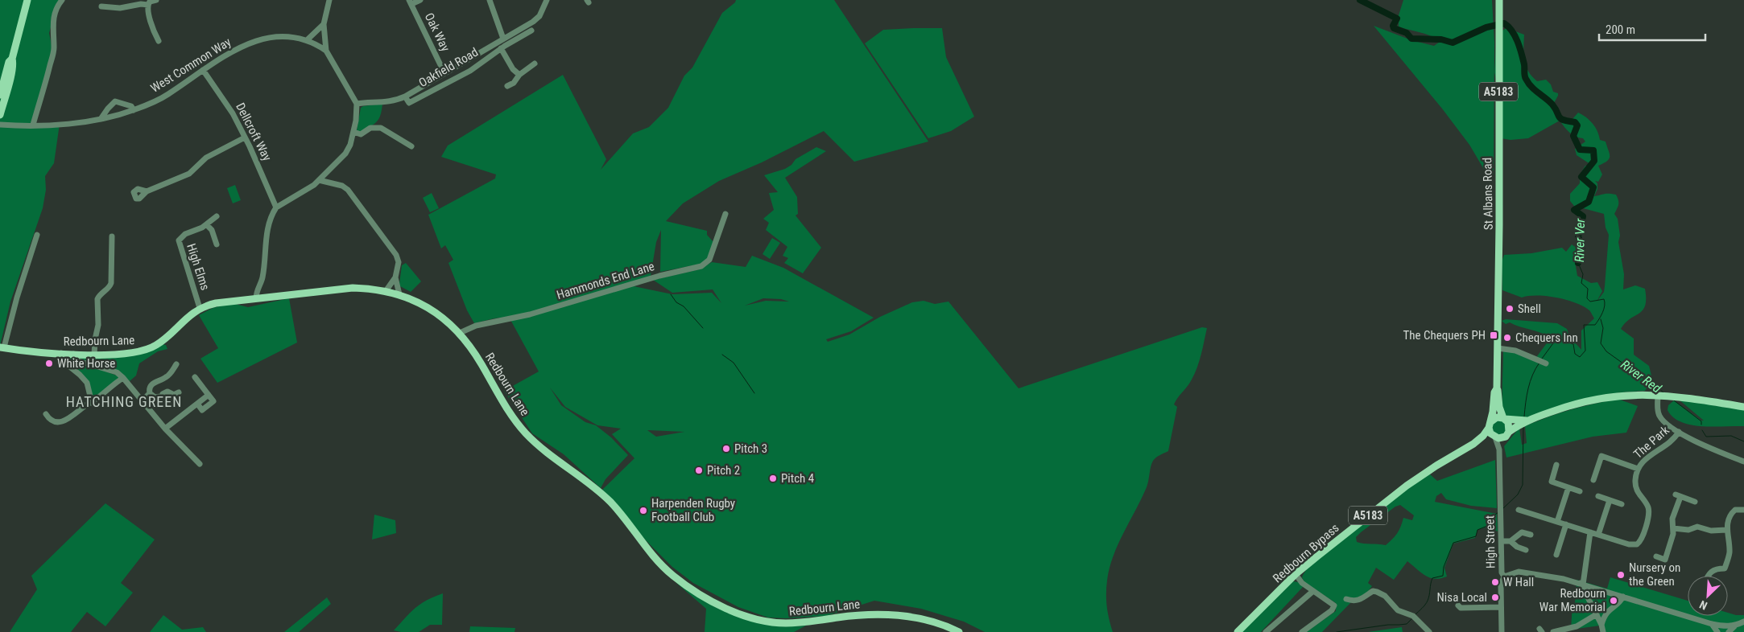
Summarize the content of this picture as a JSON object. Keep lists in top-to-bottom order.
{
  "streets": {
    "main road": [
      "A5183",
      "St Albans Road",
      "Redbourn Lane",
      "Redbourn Bypass"
    ],
    "street": [
      "Oak Way",
      "West Common Way",
      "Oakfield Road",
      "Dellcroft Way",
      "High Elms",
      "Hammonds End Lane",
      "The Park",
      "High Street"
    ]
  },
  "crossings": [
    ["Oak Way", "Oakfield Road"],
    ["West Common Way", "Dellcroft Way"],
    ["St Albans Road", "High Street"],
    ["St Albans Road", "Redbourn Bypass"],
    ["High Elms", "Redbourn Lane"],
    ["Hammonds End Lane", "Redbourn Lane"],
    ["High Street", "Redbourn Bypass"]
  ],
  "districts": ["HATCHING GREEN"],
  "water": ["River Ver", "River Red"],
  "places": {
    "other": [
      "Shell",
      "Chequers Inn",
      "White Horse",
      "Pitch 3",
      "Pitch 2",
      "Pitch 4",
      "Harpenden Rugby Football Club",
      "Nursery on the Green",
      "W Hall",
      "Nisa Local",
      "Redbourn War Memorial"
    ],
    "transit": ["The Chequers PH"]
  },
  "scale_bar": "200 m",
  "north": "bottom left"
}
